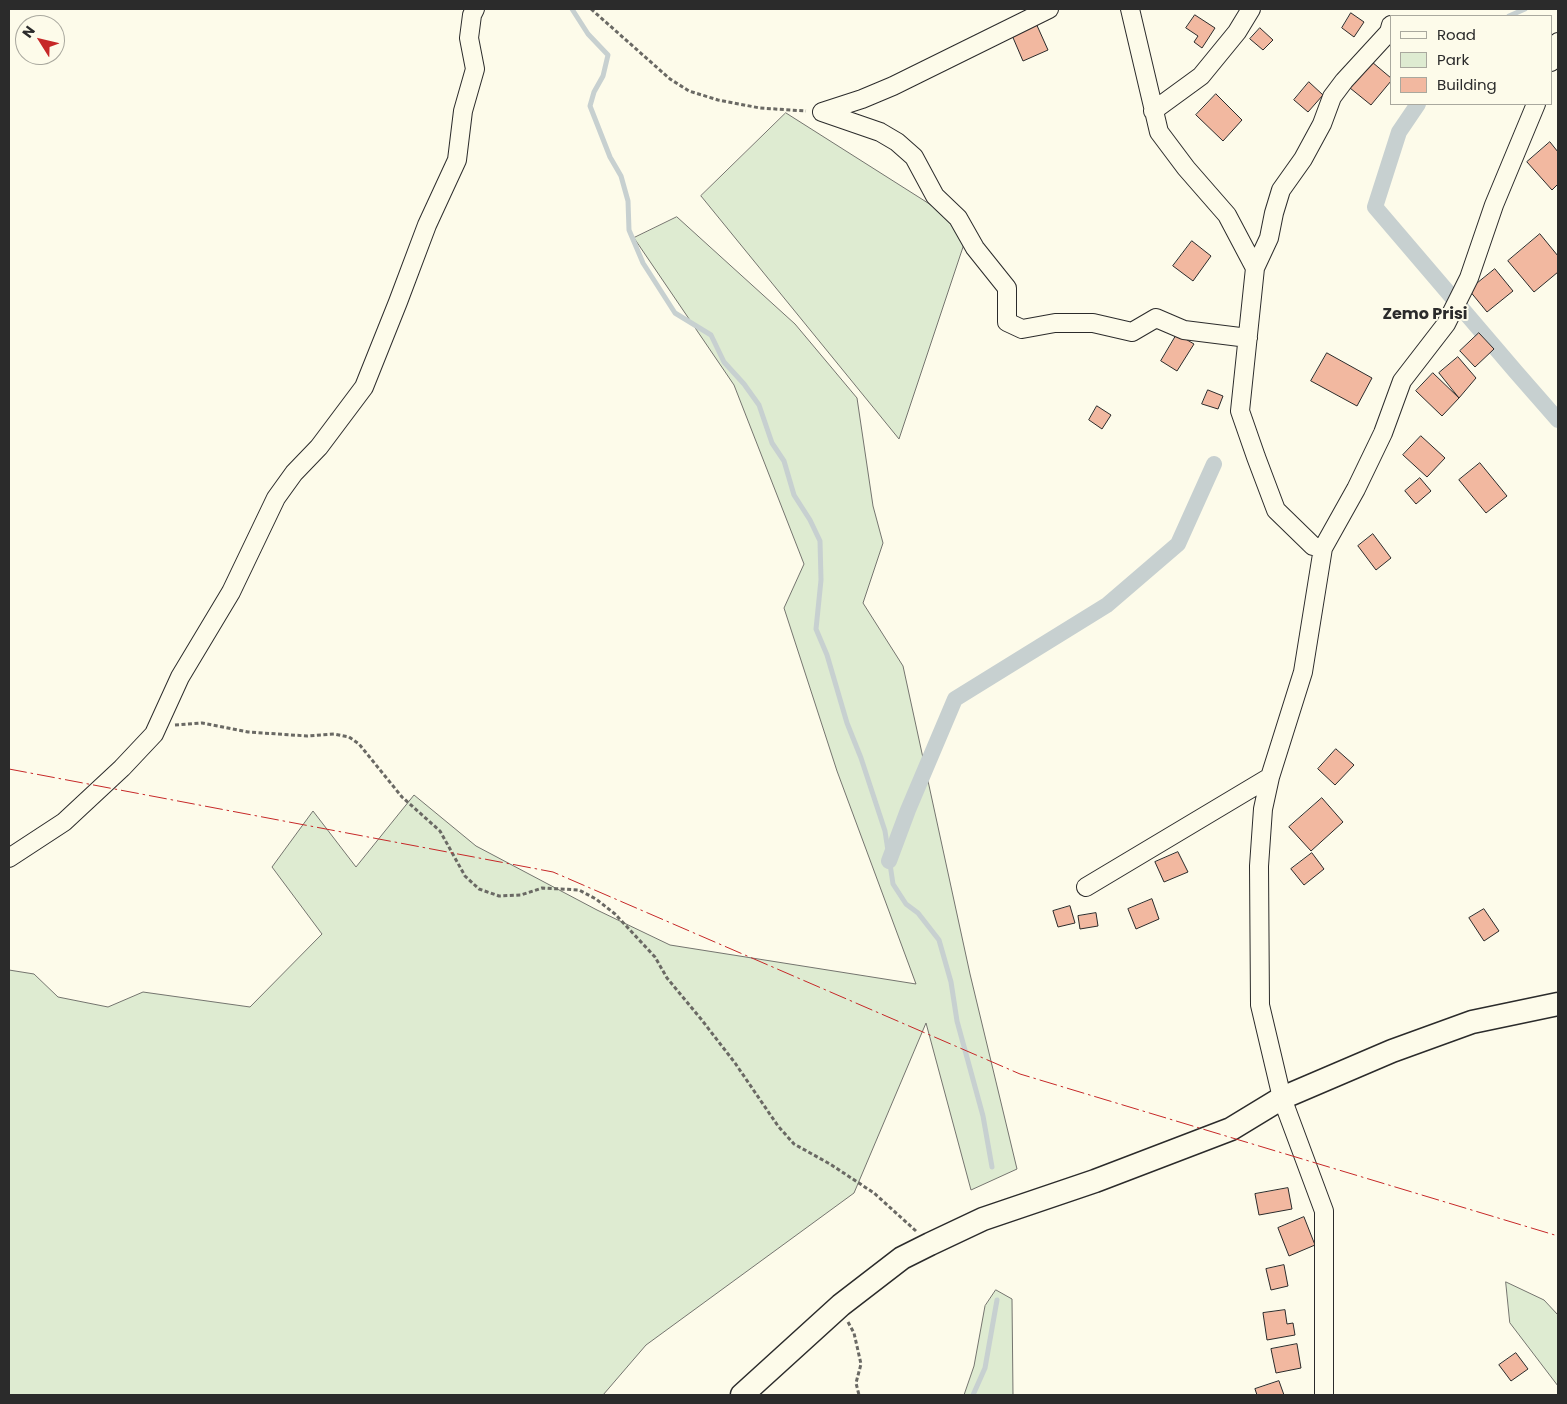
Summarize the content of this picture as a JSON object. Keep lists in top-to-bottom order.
{
  "districts": ["Zemo Prisi"],
  "legend": ["Road", "Park", "Building"],
  "north": "top left"
}
